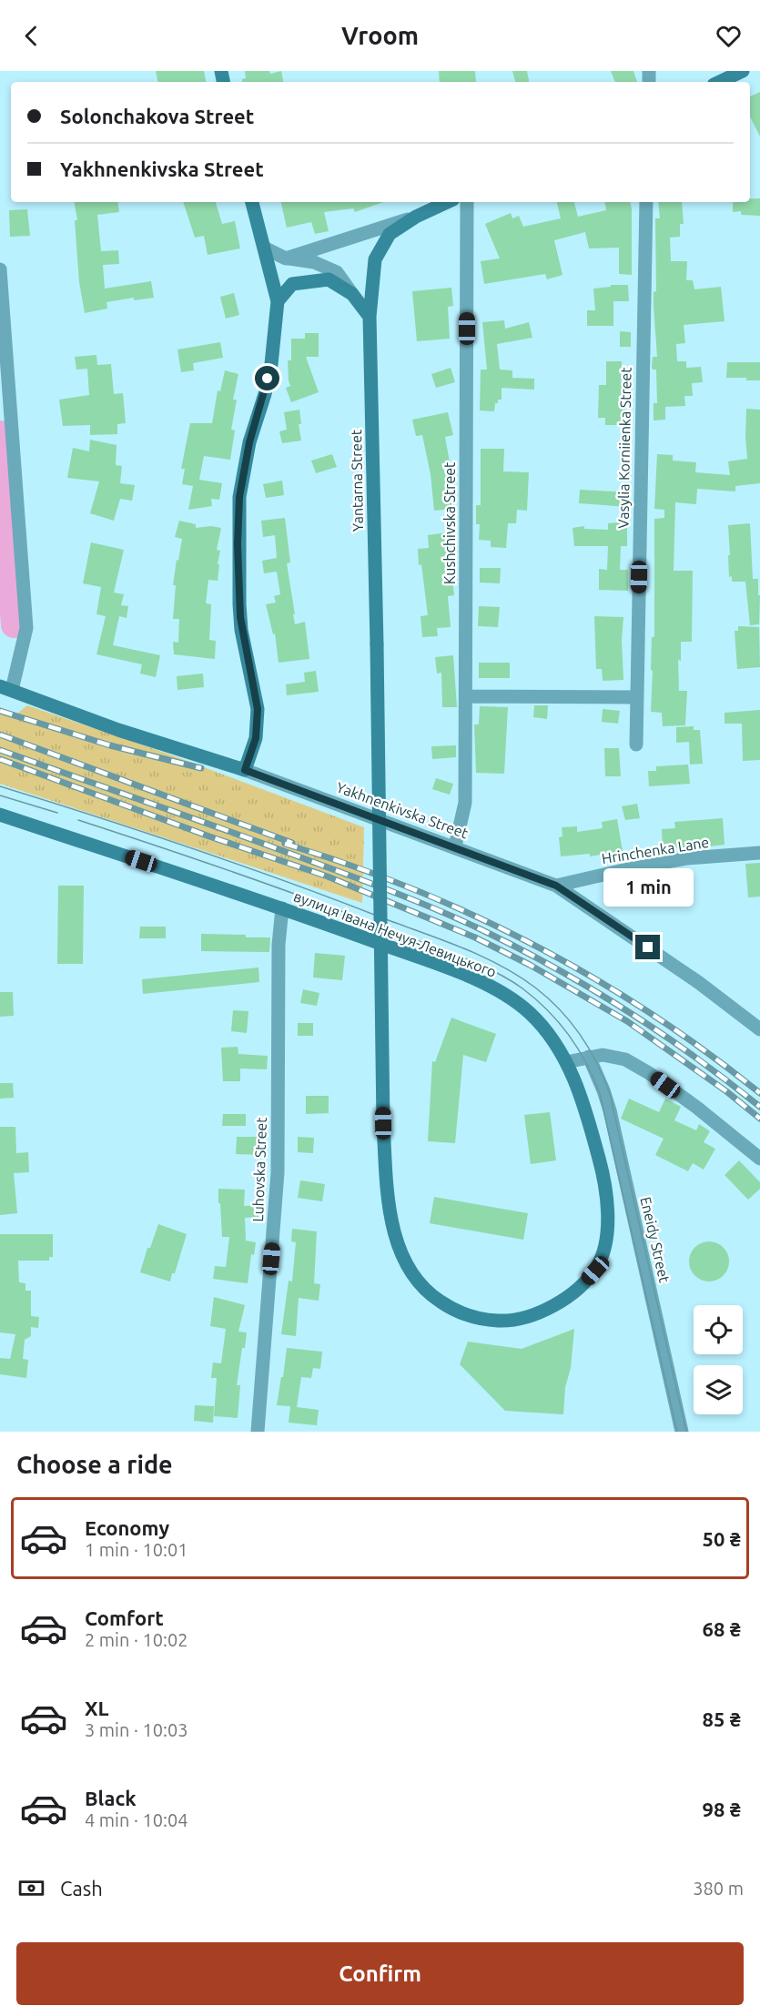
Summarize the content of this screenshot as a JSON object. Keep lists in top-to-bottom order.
{
  "streets": {
    "main road": ["Yantarna Street", "Yakhnenkivska Street", "вулиця Івана Нечуя-Левицького"],
    "street": [
      "Vasylia Korniienka Street",
      "Kushchivska Street",
      "Hrinchenka Lane",
      "Luhovska Street",
      "Eneidy Street"
    ]
  },
  "crossings": [
    ["Yantarna Street", "вулиця Івана Нечуя-Левицького"],
    ["Kushchivska Street", "Yakhnenkivska Street"],
    ["Yakhnenkivska Street", "Hrinchenka Lane"],
    ["вулиця Івана Нечуя-Левицького", "Luhovska Street"]
  ],
  "page": {
    "header": "Vroom",
    "banner": ["Solonchakova Street", "Yakhnenkivska Street"],
    "bubble": "1 min",
    "heading": "Choose a ride",
    "list": [
      {
        "name": "Economy",
        "note": "1 min · 10:01",
        "value": "50 ₴"
      },
      {
        "name": "Comfort",
        "note": "2 min · 10:02",
        "value": "68 ₴"
      },
      {
        "name": "XL",
        "note": "3 min · 10:03",
        "value": "85 ₴"
      },
      {
        "name": "Black",
        "note": "4 min · 10:04",
        "value": "98 ₴"
      }
    ],
    "pay": ["Cash", "380 m"],
    "buttons": "Confirm"
  }
}
